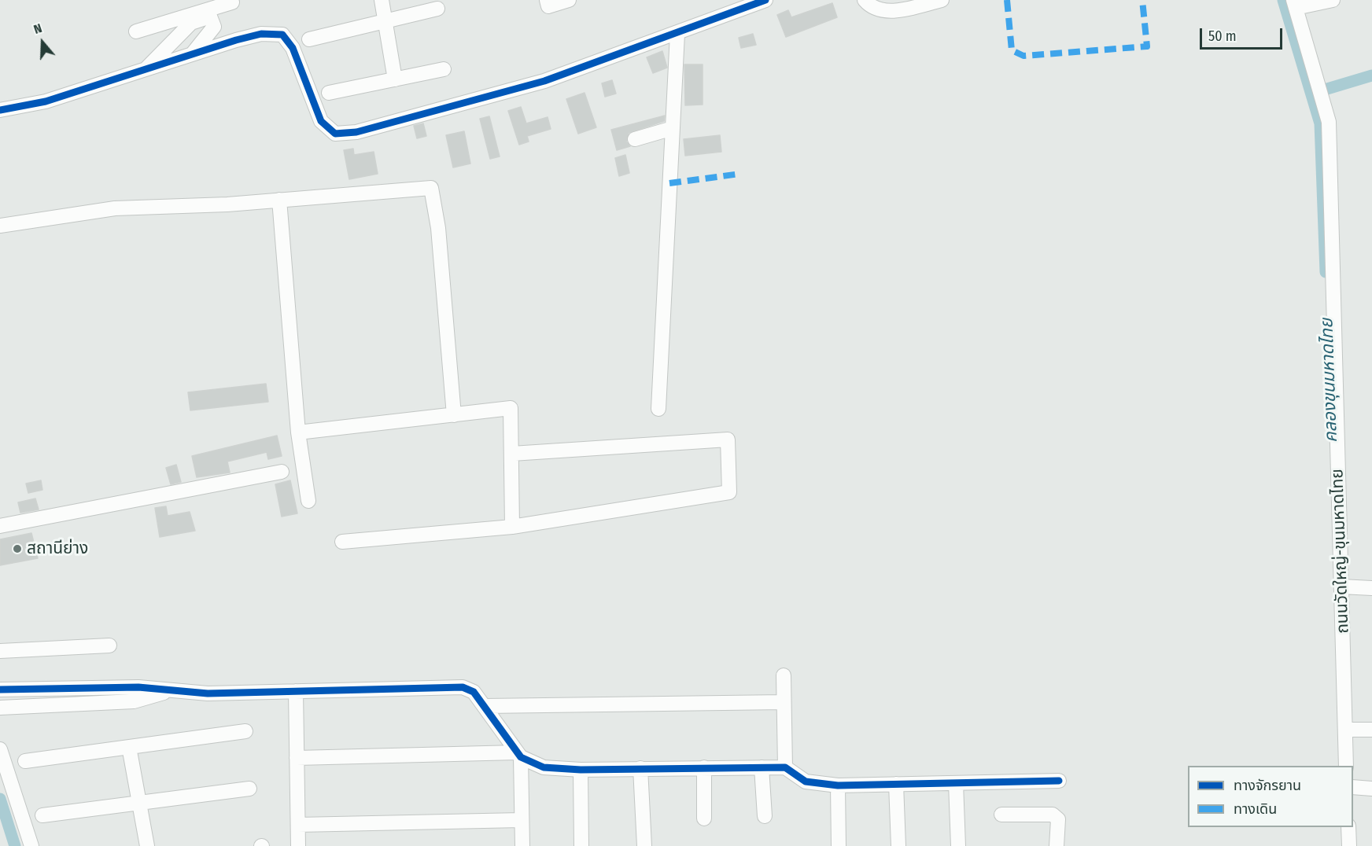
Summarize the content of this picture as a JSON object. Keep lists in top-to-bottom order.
{
  "streets": {
    "street": ["ถนนวัดใหญ่-ขุนมหาดไทย"]
  },
  "water": ["คลองขุนมหาดไทย"],
  "places": ["สถานีย่าง"],
  "legend": ["ทางจักรยาน", "ทางเดิน"],
  "scale_bar": "50 m",
  "north": "top"
}
